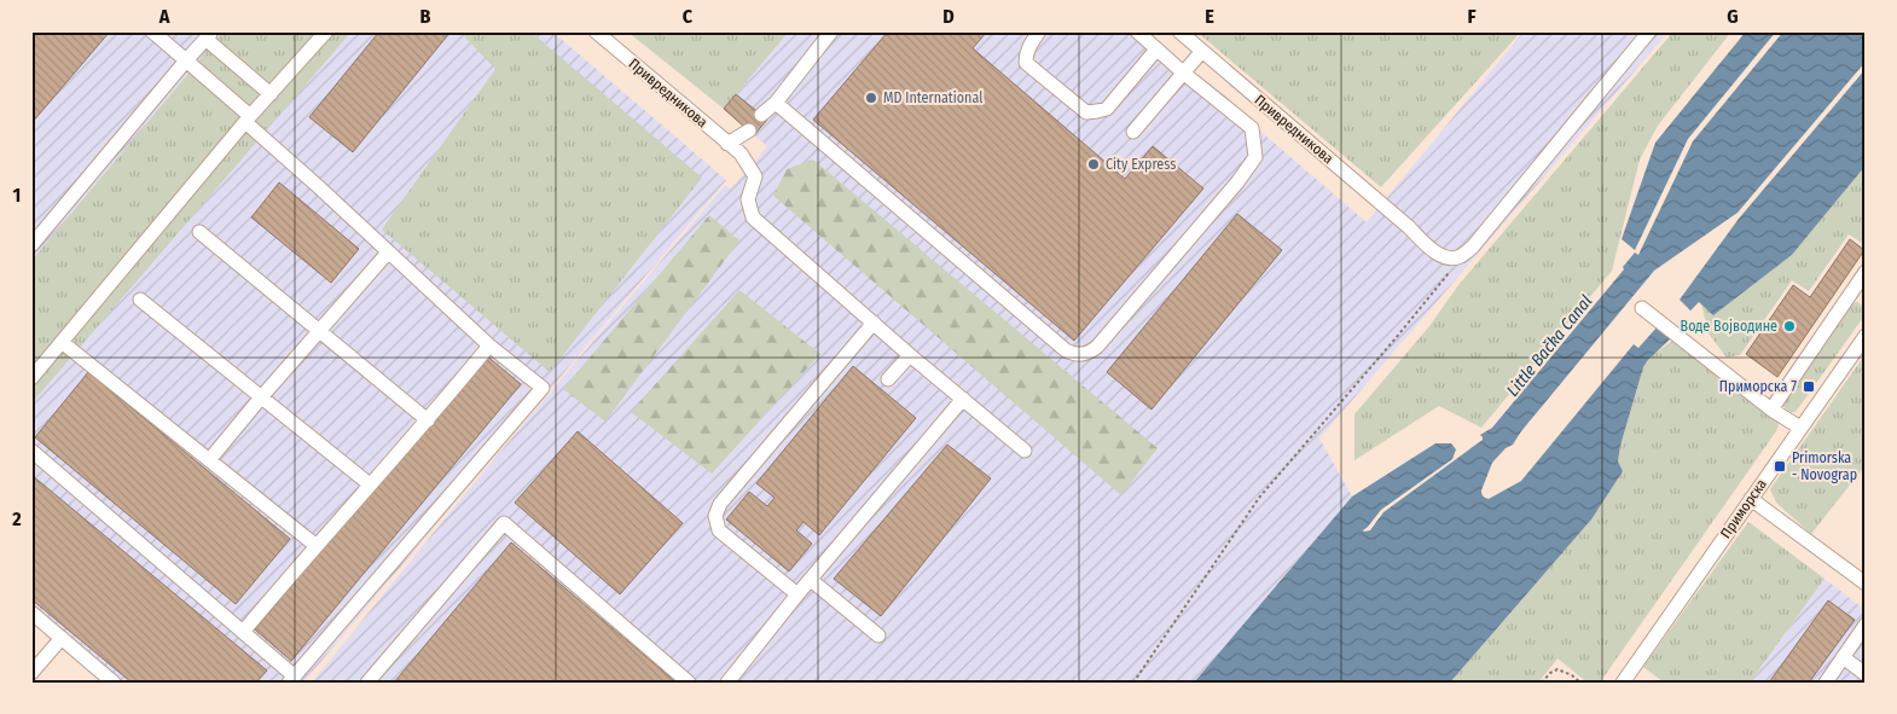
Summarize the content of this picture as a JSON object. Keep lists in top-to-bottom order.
{
  "streets": {
    "street": ["Привредникова", "Приморска"]
  },
  "water": ["Little Bačka Canal"],
  "places": {
    "other": ["MD International", "City Express", "Воде Војводине"],
    "transit": ["Приморска 7", "Primorska - Novograp"]
  },
  "grid": {
    "columns": [
      "A",
      "B",
      "C",
      "D",
      "E",
      "F",
      "G"
    ],
    "rows": ["1", "2"]
  }
}
